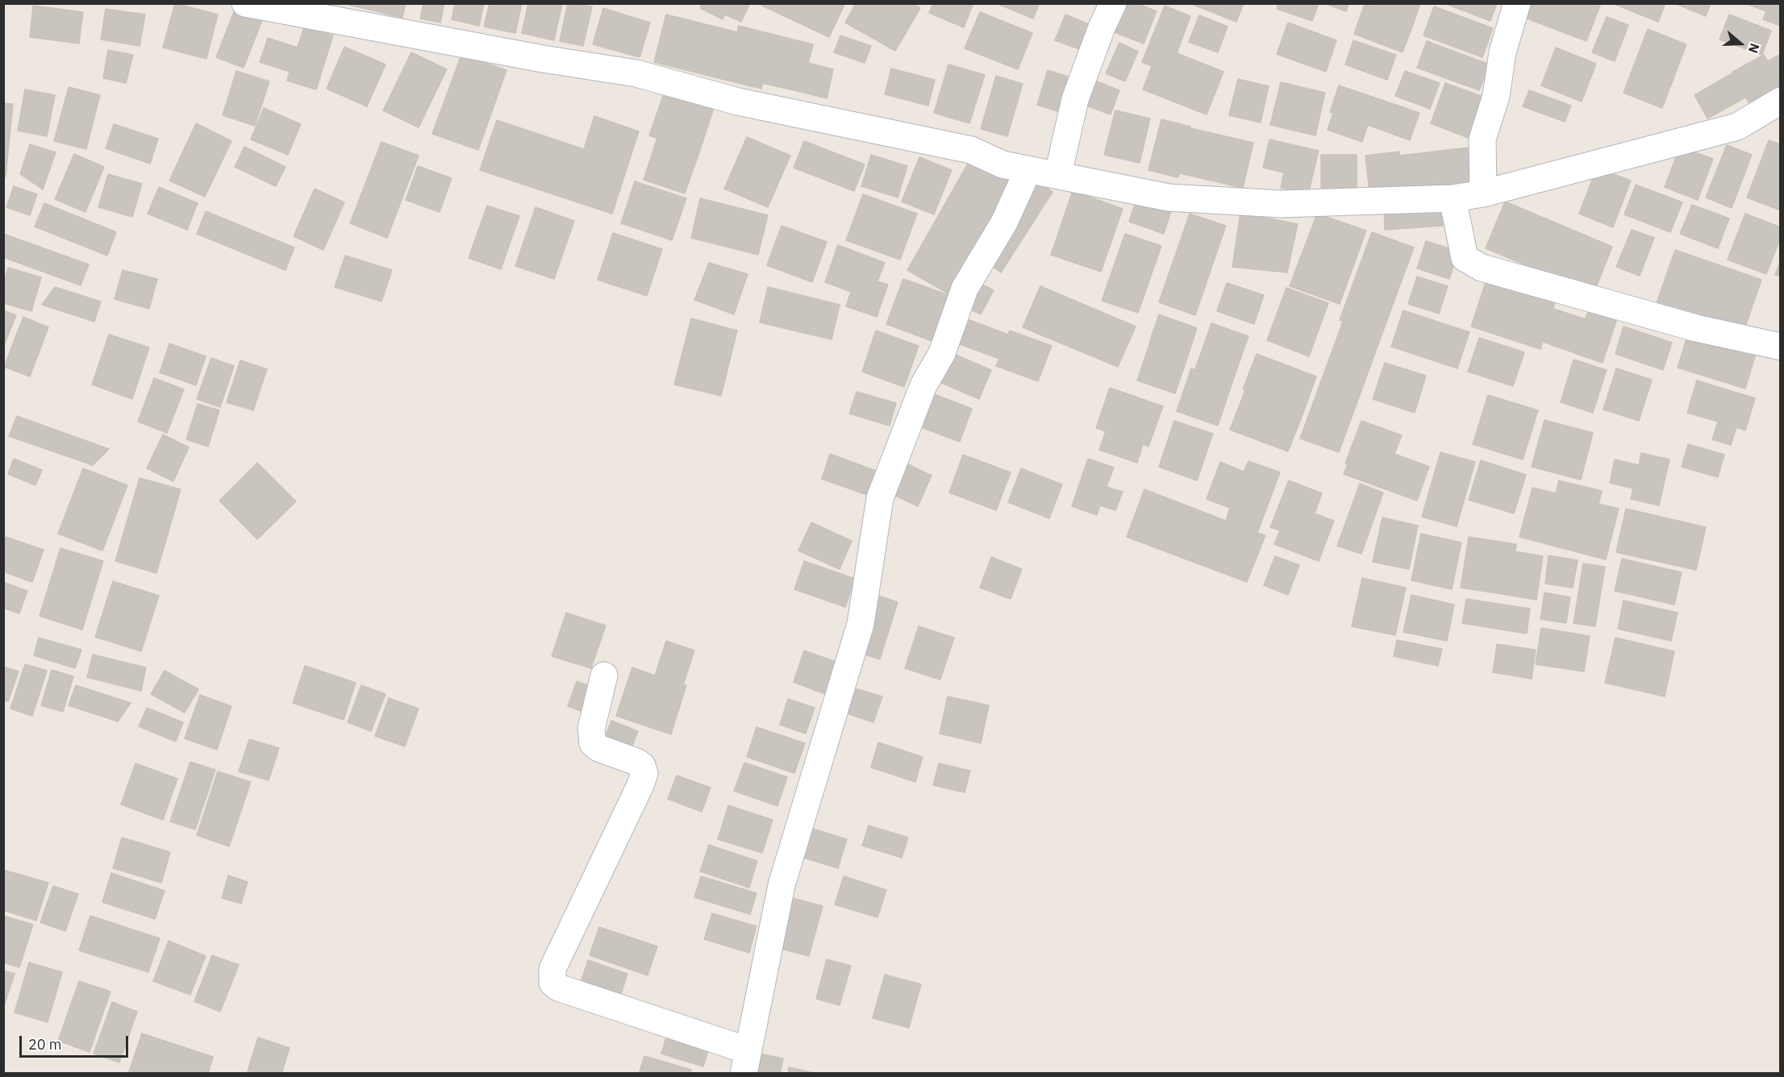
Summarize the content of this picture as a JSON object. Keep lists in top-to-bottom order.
{
  "scale_bar": "20 m",
  "north": "right"
}
